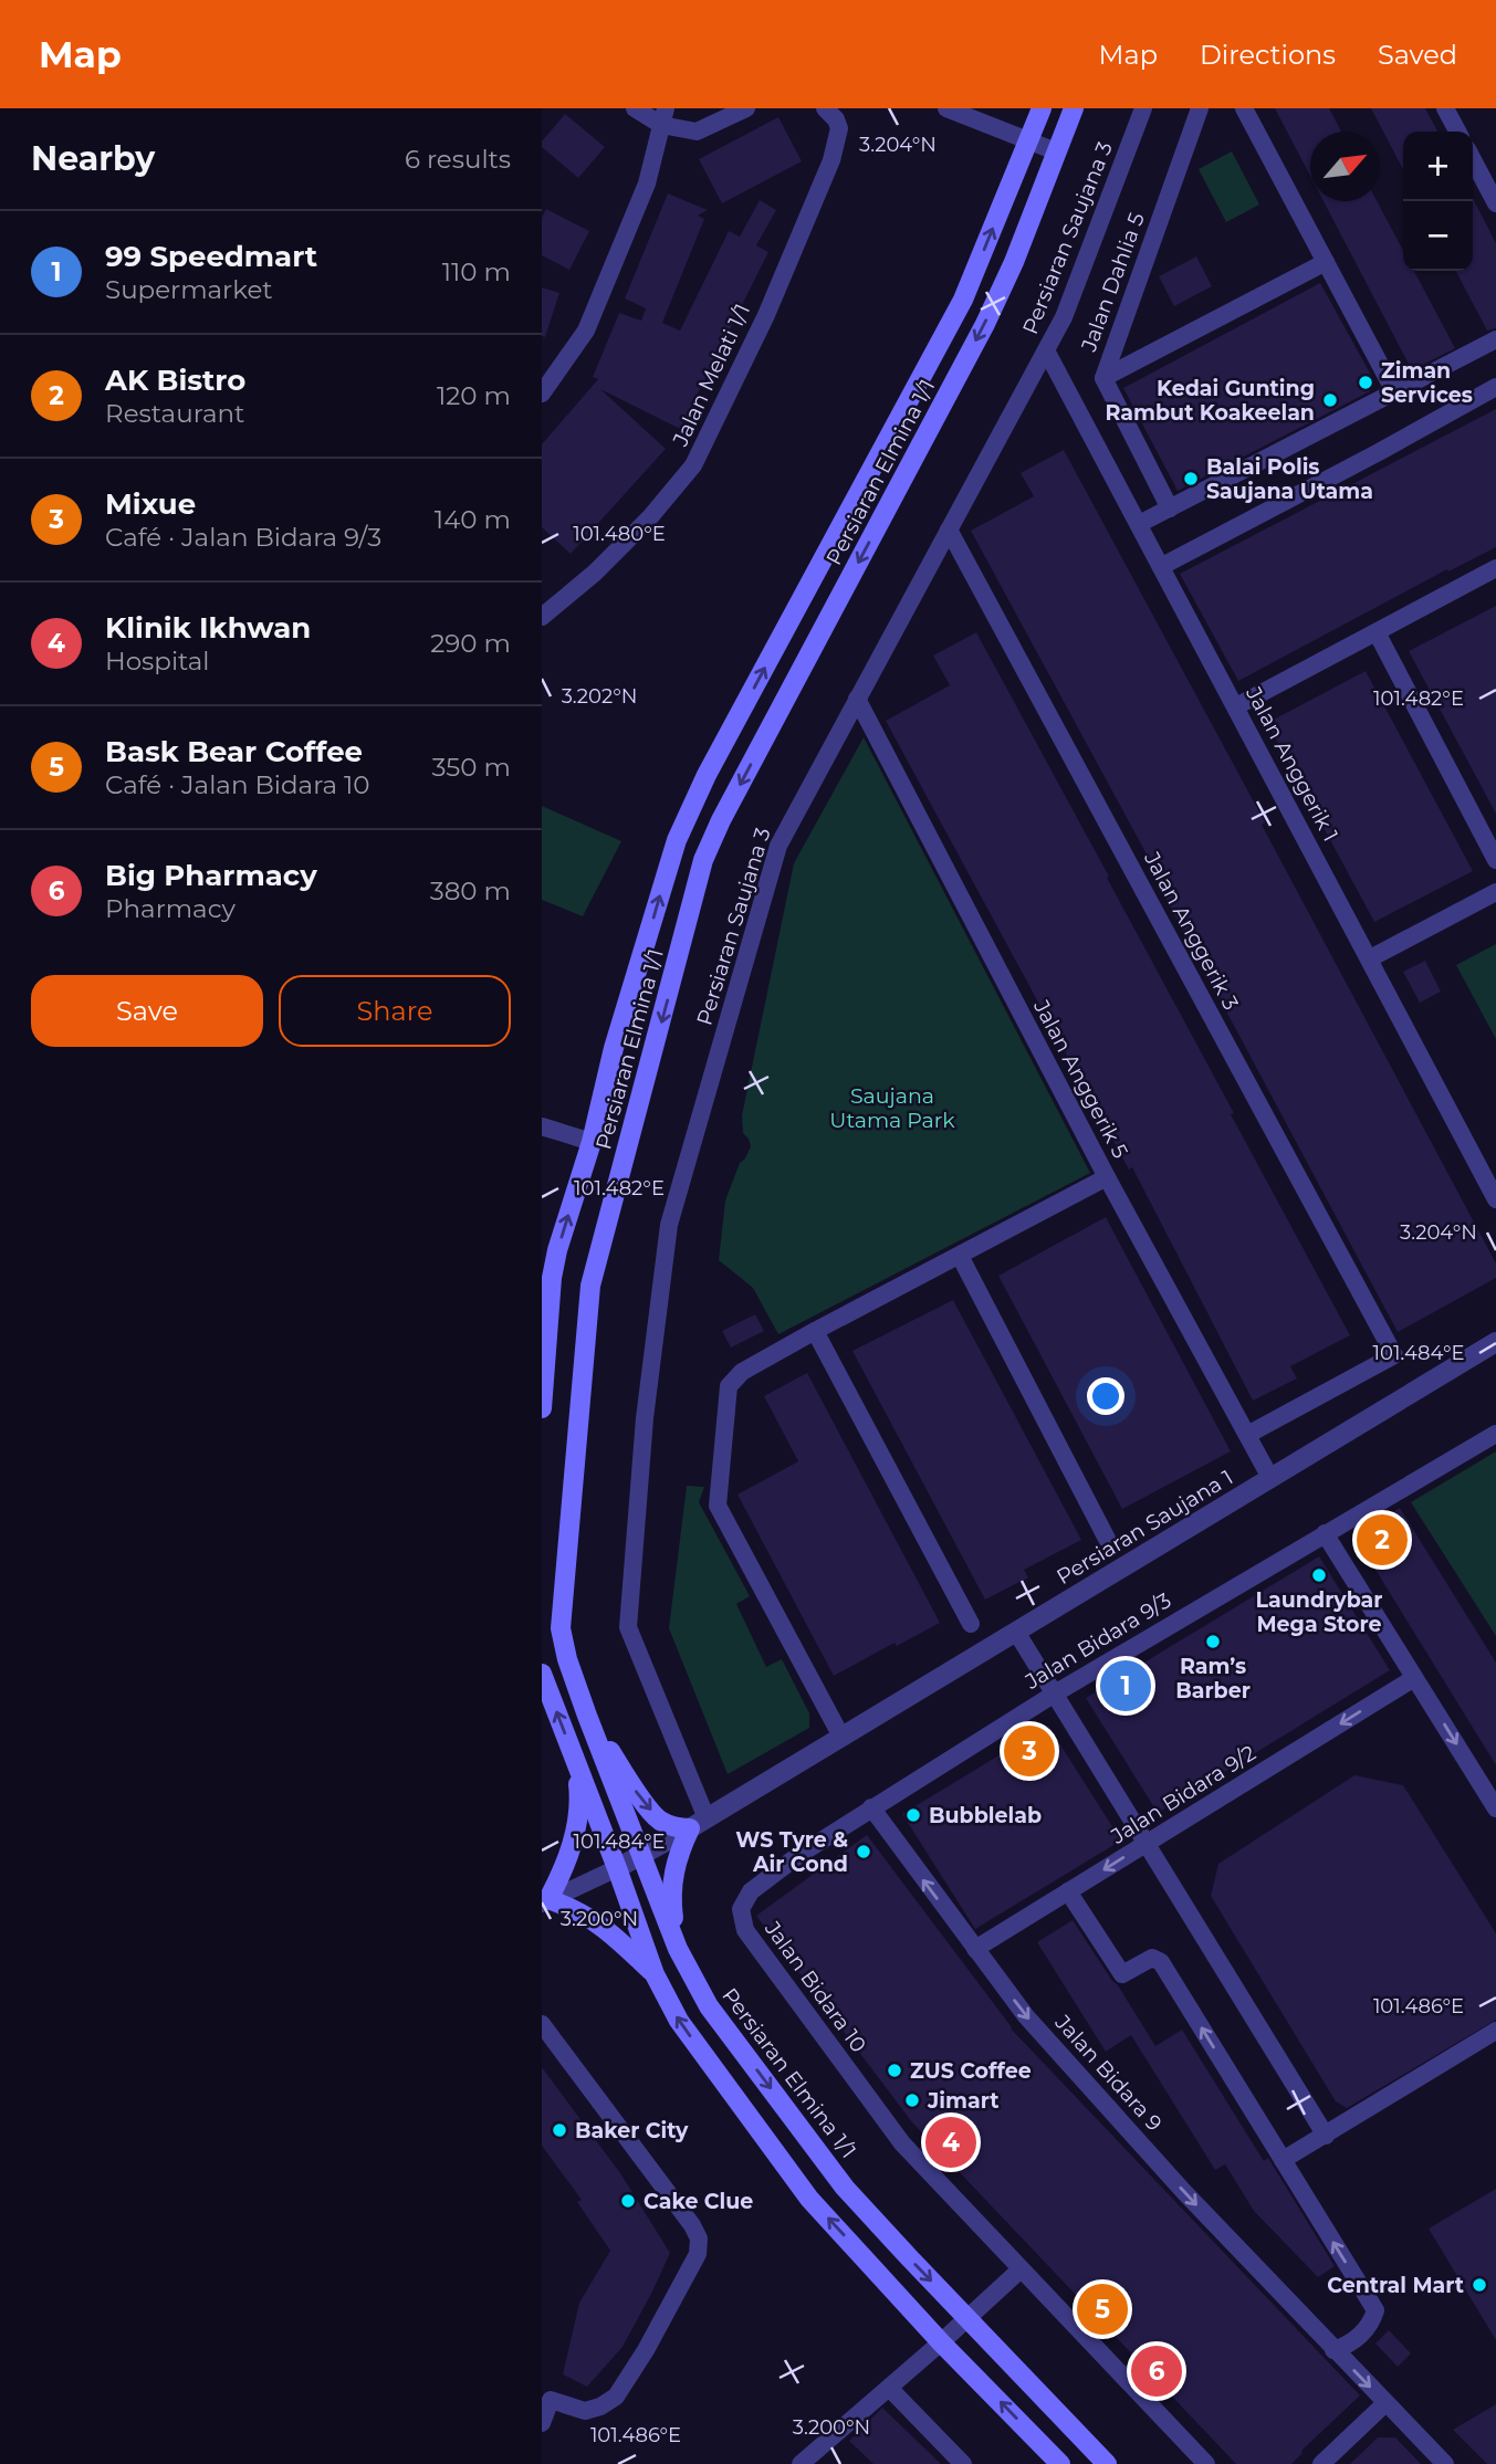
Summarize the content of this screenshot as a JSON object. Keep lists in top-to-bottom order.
{
  "streets": {
    "main road": ["Persiaran Elmina 1/1"],
    "street": [
      "Persiaran Saujana 3",
      "Jalan Dahlia 5",
      "Jalan Melati 1/1",
      "Jalan Anggerik 1",
      "Jalan Anggerik 3",
      "Jalan Anggerik 5",
      "Persiaran Saujana 1",
      "Jalan Bidara 9/3",
      "Jalan Bidara 9/2",
      "Jalan Bidara 10",
      "Jalan Bidara 9"
    ]
  },
  "crossings": [
    ["Persiaran Saujana 3", "Jalan Anggerik 1"],
    ["Persiaran Saujana 3", "Jalan Anggerik 3"],
    ["Persiaran Saujana 3", "Jalan Anggerik 5"],
    ["Persiaran Saujana 3", "Persiaran Saujana 1"],
    ["Persiaran Elmina 1/1", "Persiaran Saujana 1"],
    ["Jalan Anggerik 3", "Jalan Anggerik 5"],
    ["Jalan Anggerik 5", "Persiaran Saujana 1"],
    ["Jalan Bidara 9/3", "Jalan Bidara 10"],
    ["Jalan Bidara 9/3", "Jalan Bidara 9"],
    ["Jalan Bidara 9/2", "Jalan Bidara 9"]
  ],
  "one_way": ["Jalan Bidara 9/2"],
  "parks": ["Saujana Utama Park"],
  "places": [
    "Ziman Services",
    "Kedai Gunting Rambut Koakeelan",
    "Balai Polis Saujana Utama",
    "Laundrybar Mega Store",
    "Ram’s Barber",
    "Bubblelab",
    "WS Tyre & Air Cond",
    "ZUS Coffee",
    "Jimart",
    "Baker City",
    "Cake Clue",
    "Central Mart"
  ],
  "north": "top right",
  "page": {
    "header": "Map",
    "nav": ["Map", "Directions", "Saved"],
    "heading": ["Nearby", "6 results"],
    "map_buttons": ["+", "−"],
    "list": [
      {
        "mark": "1",
        "name": "99 Speedmart",
        "note": "Supermarket",
        "value": "110 m"
      },
      {
        "mark": "2",
        "name": "AK Bistro",
        "note": "Restaurant",
        "value": "120 m"
      },
      {
        "mark": "3",
        "name": "Mixue",
        "note": "Café · Jalan Bidara 9/3",
        "value": "140 m"
      },
      {
        "mark": "4",
        "name": "Klinik Ikhwan",
        "note": "Hospital",
        "value": "290 m"
      },
      {
        "mark": "5",
        "name": "Bask Bear Coffee",
        "note": "Café · Jalan Bidara 10",
        "value": "350 m"
      },
      {
        "mark": "6",
        "name": "Big Pharmacy",
        "note": "Pharmacy",
        "value": "380 m"
      }
    ],
    "buttons": ["Save", "Share"],
    "pins": [
      "2",
      "1",
      "3",
      "4",
      "5",
      "6"
    ]
  },
  "coordinates": [
    "3.204°N",
    "101.480°E",
    "3.202°N",
    "101.482°E",
    "101.484°E",
    "3.200°N",
    "101.486°E"
  ]
}
